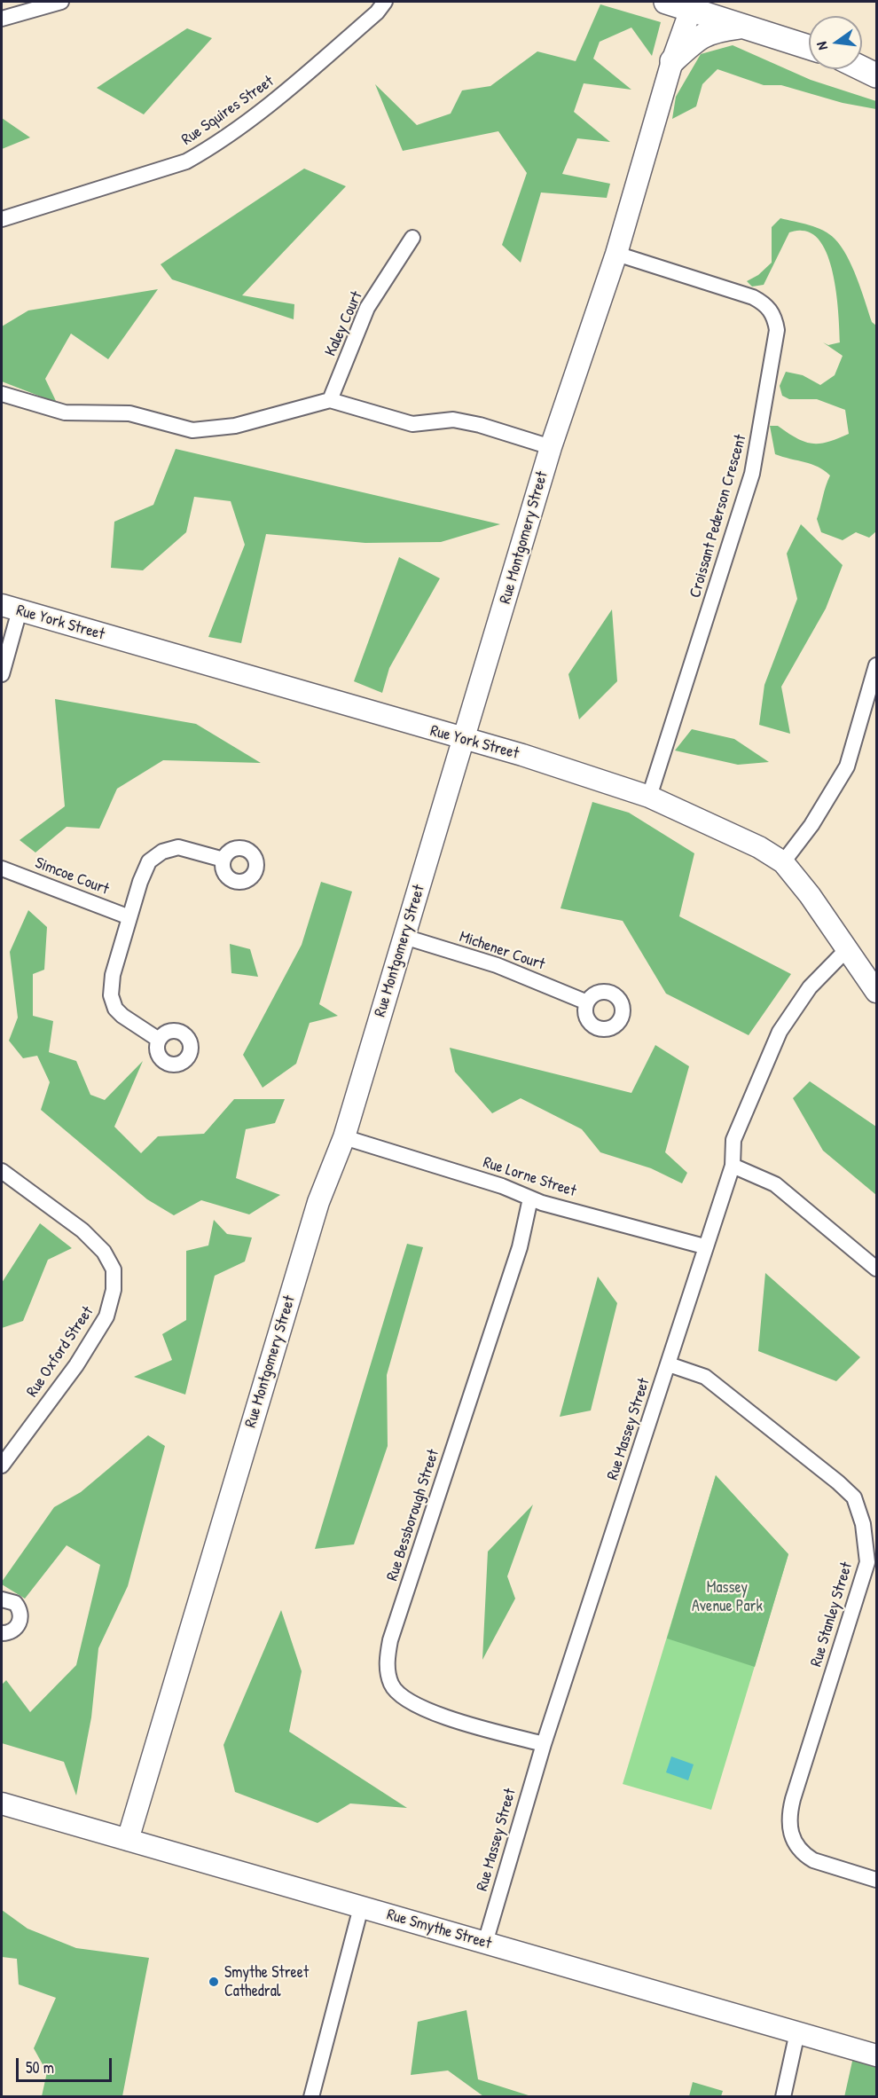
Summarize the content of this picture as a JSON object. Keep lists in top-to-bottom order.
{
  "streets": {
    "street": [
      "Rue Squires Street",
      "Kaley Court",
      "Croissant Pederson Crescent",
      "Rue Montgomery Street",
      "Rue York Street",
      "Simcoe Court",
      "Michener Court",
      "Rue Lorne Street",
      "Rue Oxford Street",
      "Rue Massey Street",
      "Rue Bessborough Street",
      "Rue Stanley Street",
      "Rue Smythe Street"
    ]
  },
  "crossings": [
    ["Croissant Pederson Crescent", "Rue Montgomery Street"],
    ["Croissant Pederson Crescent", "Rue York Street"],
    ["Rue Montgomery Street", "Rue York Street"],
    ["Rue Montgomery Street", "Michener Court"],
    ["Rue Montgomery Street", "Rue Lorne Street"],
    ["Rue Montgomery Street", "Rue Smythe Street"],
    ["Rue York Street", "Rue Massey Street"],
    ["Rue Lorne Street", "Rue Massey Street"],
    ["Rue Lorne Street", "Rue Bessborough Street"],
    ["Rue Massey Street", "Rue Bessborough Street"],
    ["Rue Massey Street", "Rue Stanley Street"],
    ["Rue Massey Street", "Rue Smythe Street"]
  ],
  "parks": ["Massey Avenue Park"],
  "places": ["Smythe Street Cathedral"],
  "scale_bar": "50 m",
  "north": "left"
}
